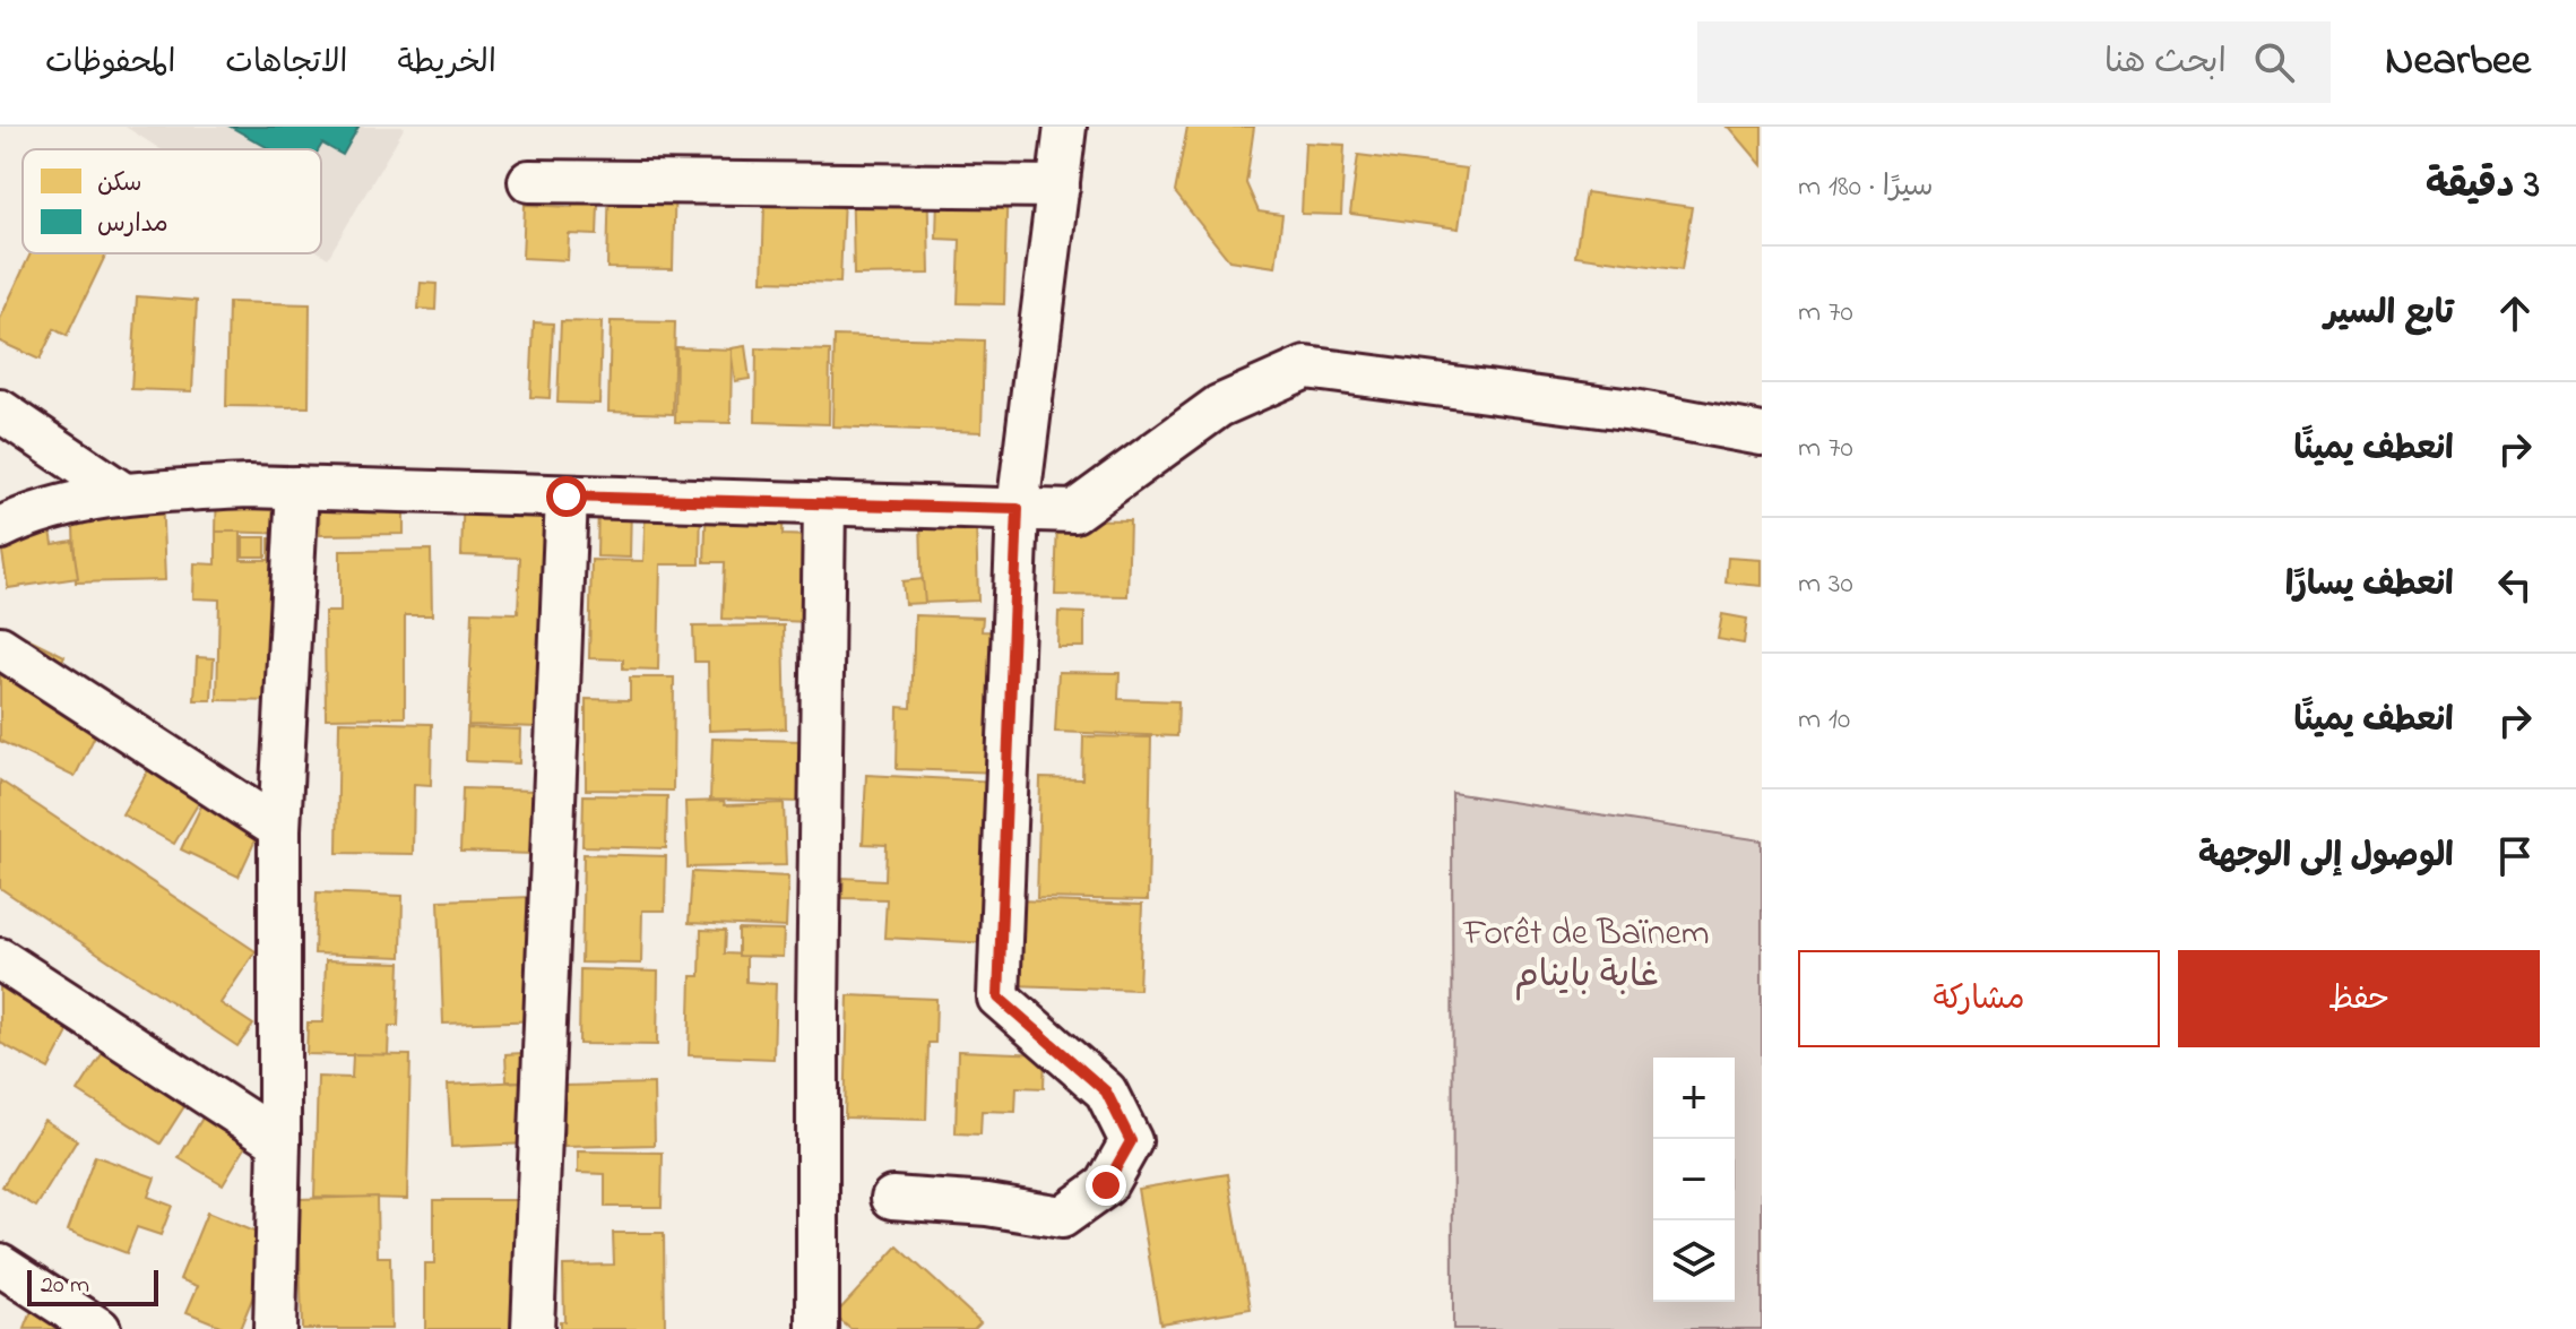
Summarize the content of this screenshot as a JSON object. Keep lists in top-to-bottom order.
{
  "parks": ["Forêt de Baïnem غابة باينام"],
  "legend": ["سكن", "مدارس"],
  "scale_bar": "20 m",
  "page": {
    "header": "Nearbee",
    "search": "ابحث هنا",
    "nav": ["الخريطة", "الاتجاهات", "المحفوظات"],
    "heading": ["3 دقيقة", "سيرًا · 180 m"],
    "list": [
      ["تابع السير", "70 m"],
      ["انعطف يمينًا", "70 m"],
      ["انعطف يسارًا", "30 m"],
      ["انعطف يمينًا", "10 m"],
      "الوصول إلى الوجهة"
    ],
    "buttons": ["حفظ", "مشاركة"],
    "map_buttons": ["+", "−"],
    "scale": "20 m"
  }
}
